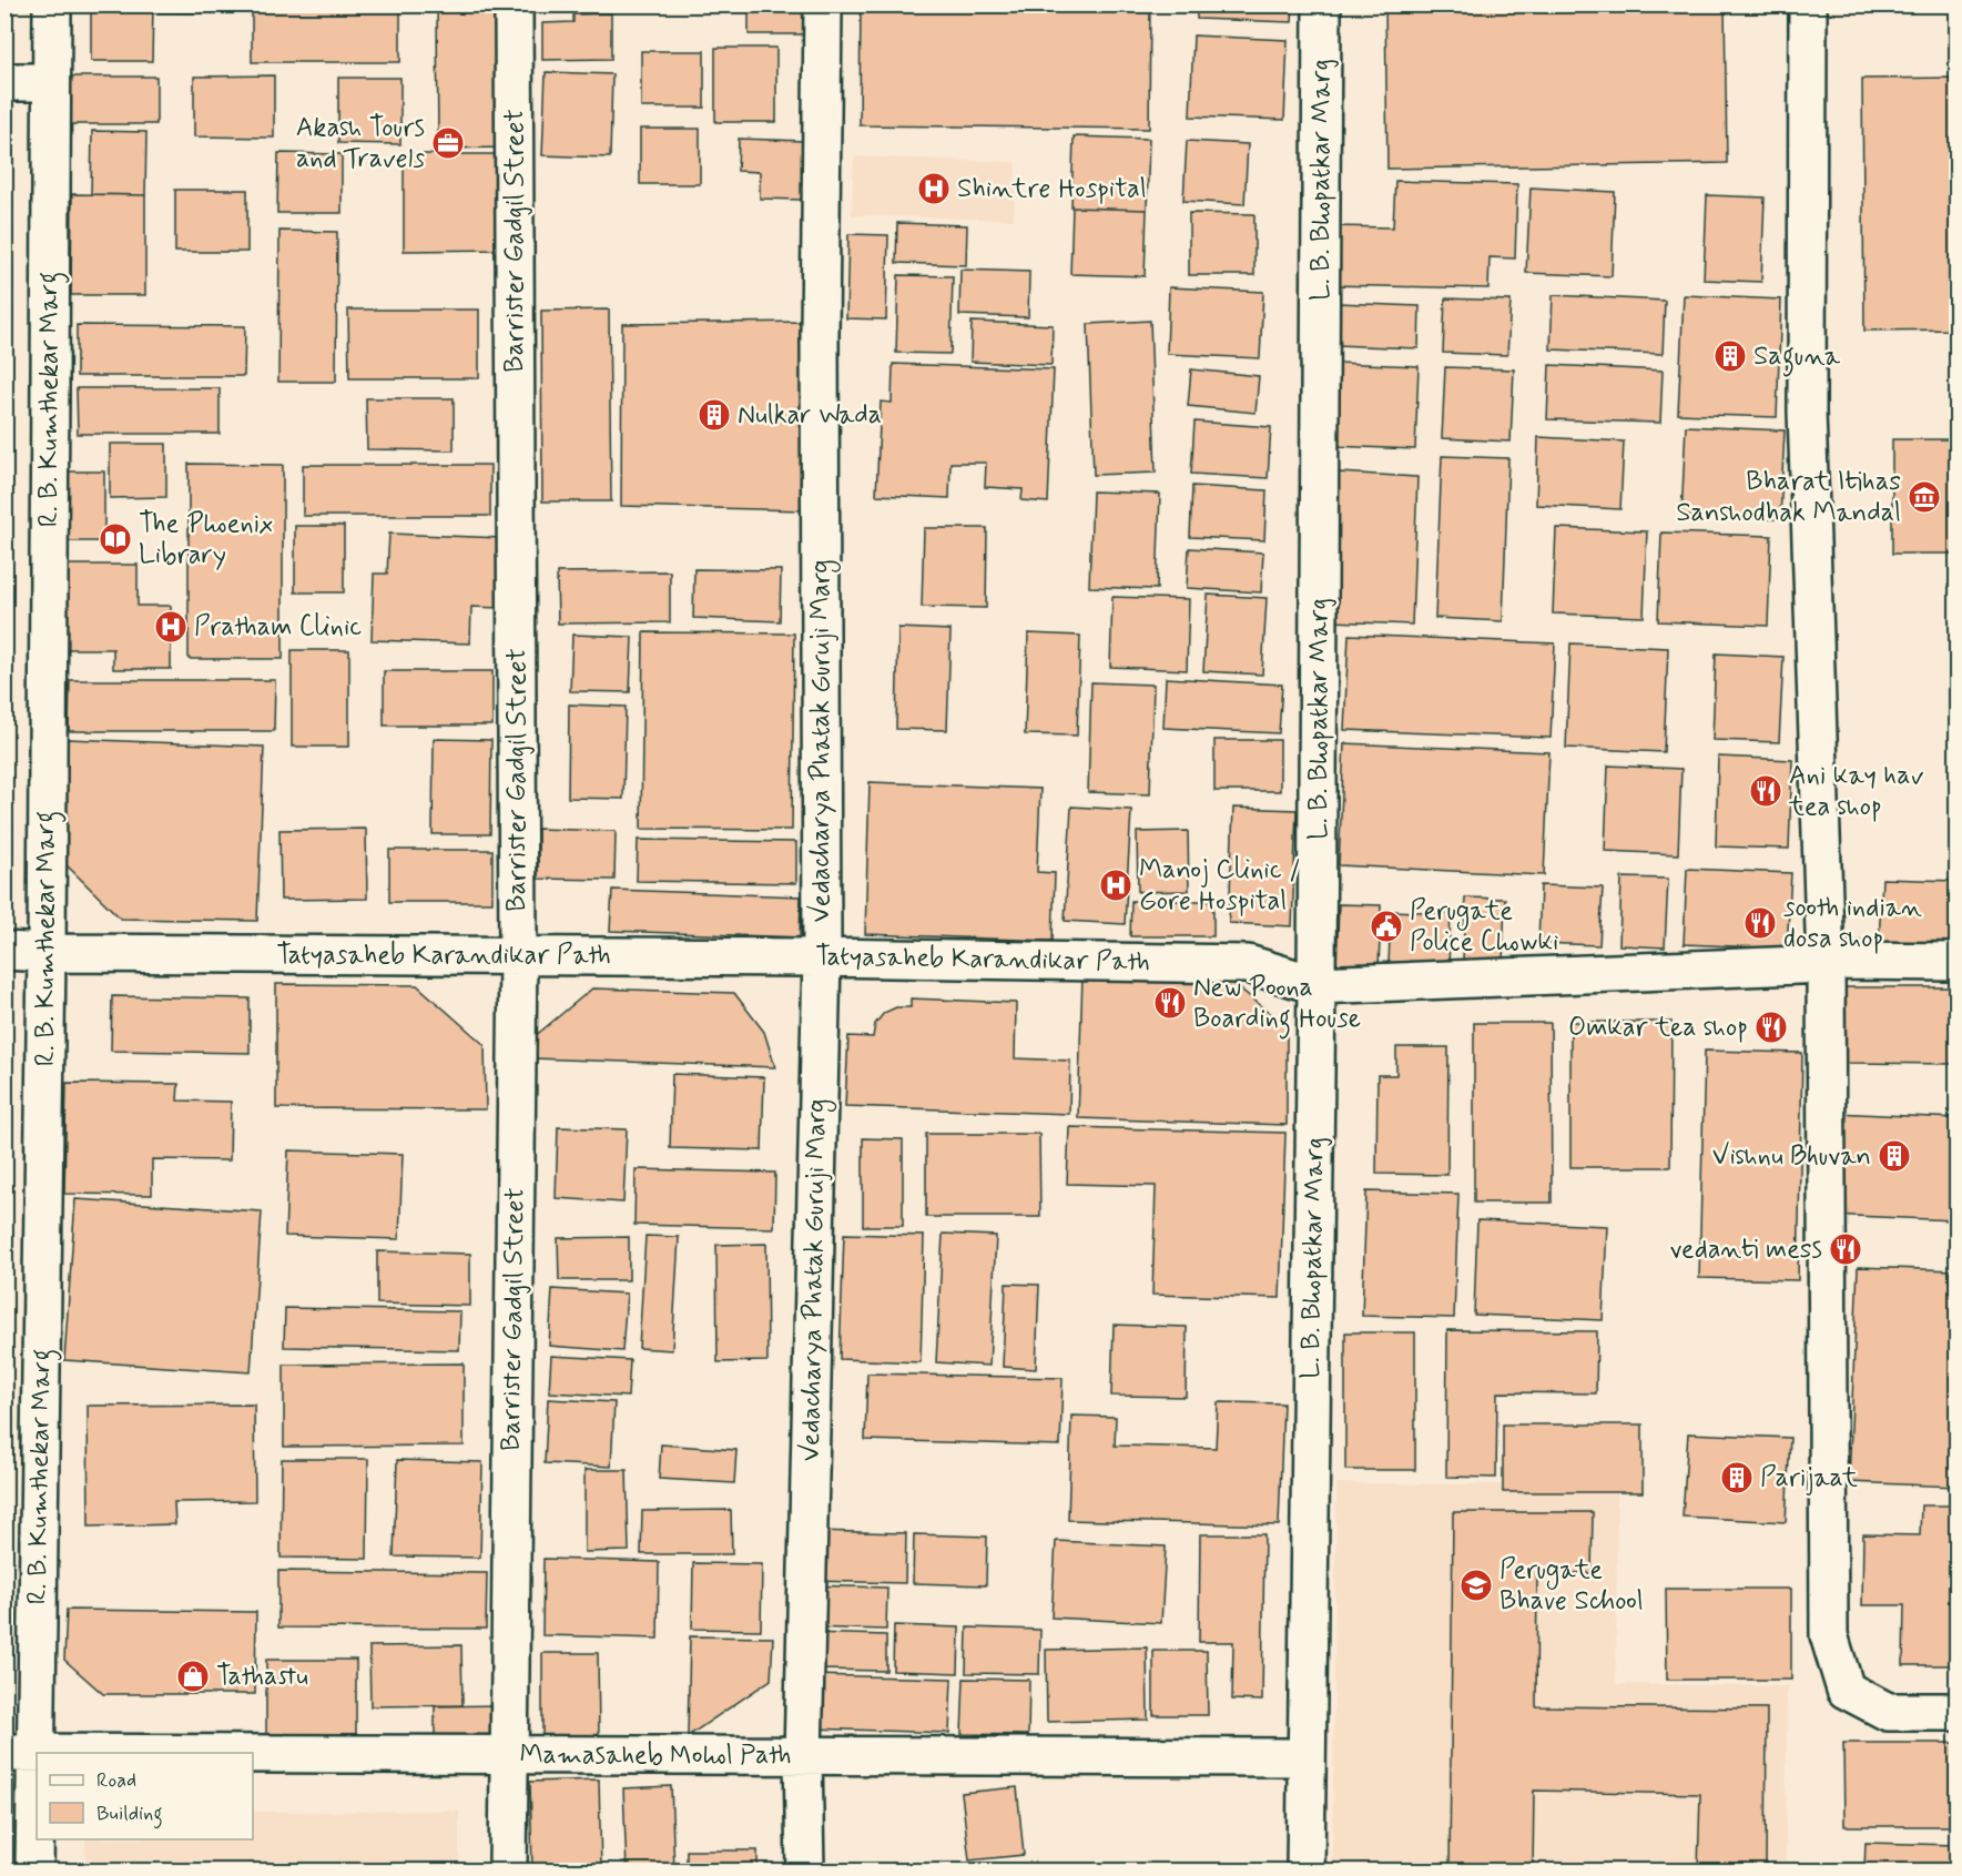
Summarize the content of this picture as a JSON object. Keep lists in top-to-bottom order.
{
  "streets": {
    "street": [
      "L. B. Bhopatkar Marg",
      "Barrister Gadgil Street",
      "R. B. Kumthekar Marg",
      "Vedacharya Phatak Guruji Marg",
      "Tatyasaheb Karandikar Path",
      "Mamasaheb Mohol Path"
    ]
  },
  "crossings": [
    ["L. B. Bhopatkar Marg", "Tatyasaheb Karandikar Path"],
    ["L. B. Bhopatkar Marg", "Mamasaheb Mohol Path"],
    ["Barrister Gadgil Street", "Tatyasaheb Karandikar Path"],
    ["Barrister Gadgil Street", "Mamasaheb Mohol Path"],
    ["R. B. Kumthekar Marg", "Tatyasaheb Karandikar Path"],
    ["Vedacharya Phatak Guruji Marg", "Tatyasaheb Karandikar Path"],
    ["Vedacharya Phatak Guruji Marg", "Mamasaheb Mohol Path"]
  ],
  "places": {
    "office": ["Akash Tours and Travels"],
    "hospital": ["Shintre Hospital", "Pratham Clinic", "Manoj Clinic / Gore Hospital"],
    "building": [
      "Saguna",
      "Nulkar Wada",
      "Vishnu Bhuvan",
      "Parijaat"
    ],
    "museum": ["Bharat Itihas Sanshodhak Mandal"],
    "library": ["The Phoenix Library"],
    "restaurant": [
      "Ani kay hav tea shop",
      "sooth indian dosa shop",
      "New Poona Boarding House",
      "Omkar tea shop",
      "vedanti mess"
    ],
    "public building": ["Perugate Police Chowki"],
    "school or university": ["Perugate Bhave School"],
    "shop": ["Tathastu"]
  },
  "legend": ["Road", "Building"]
}
